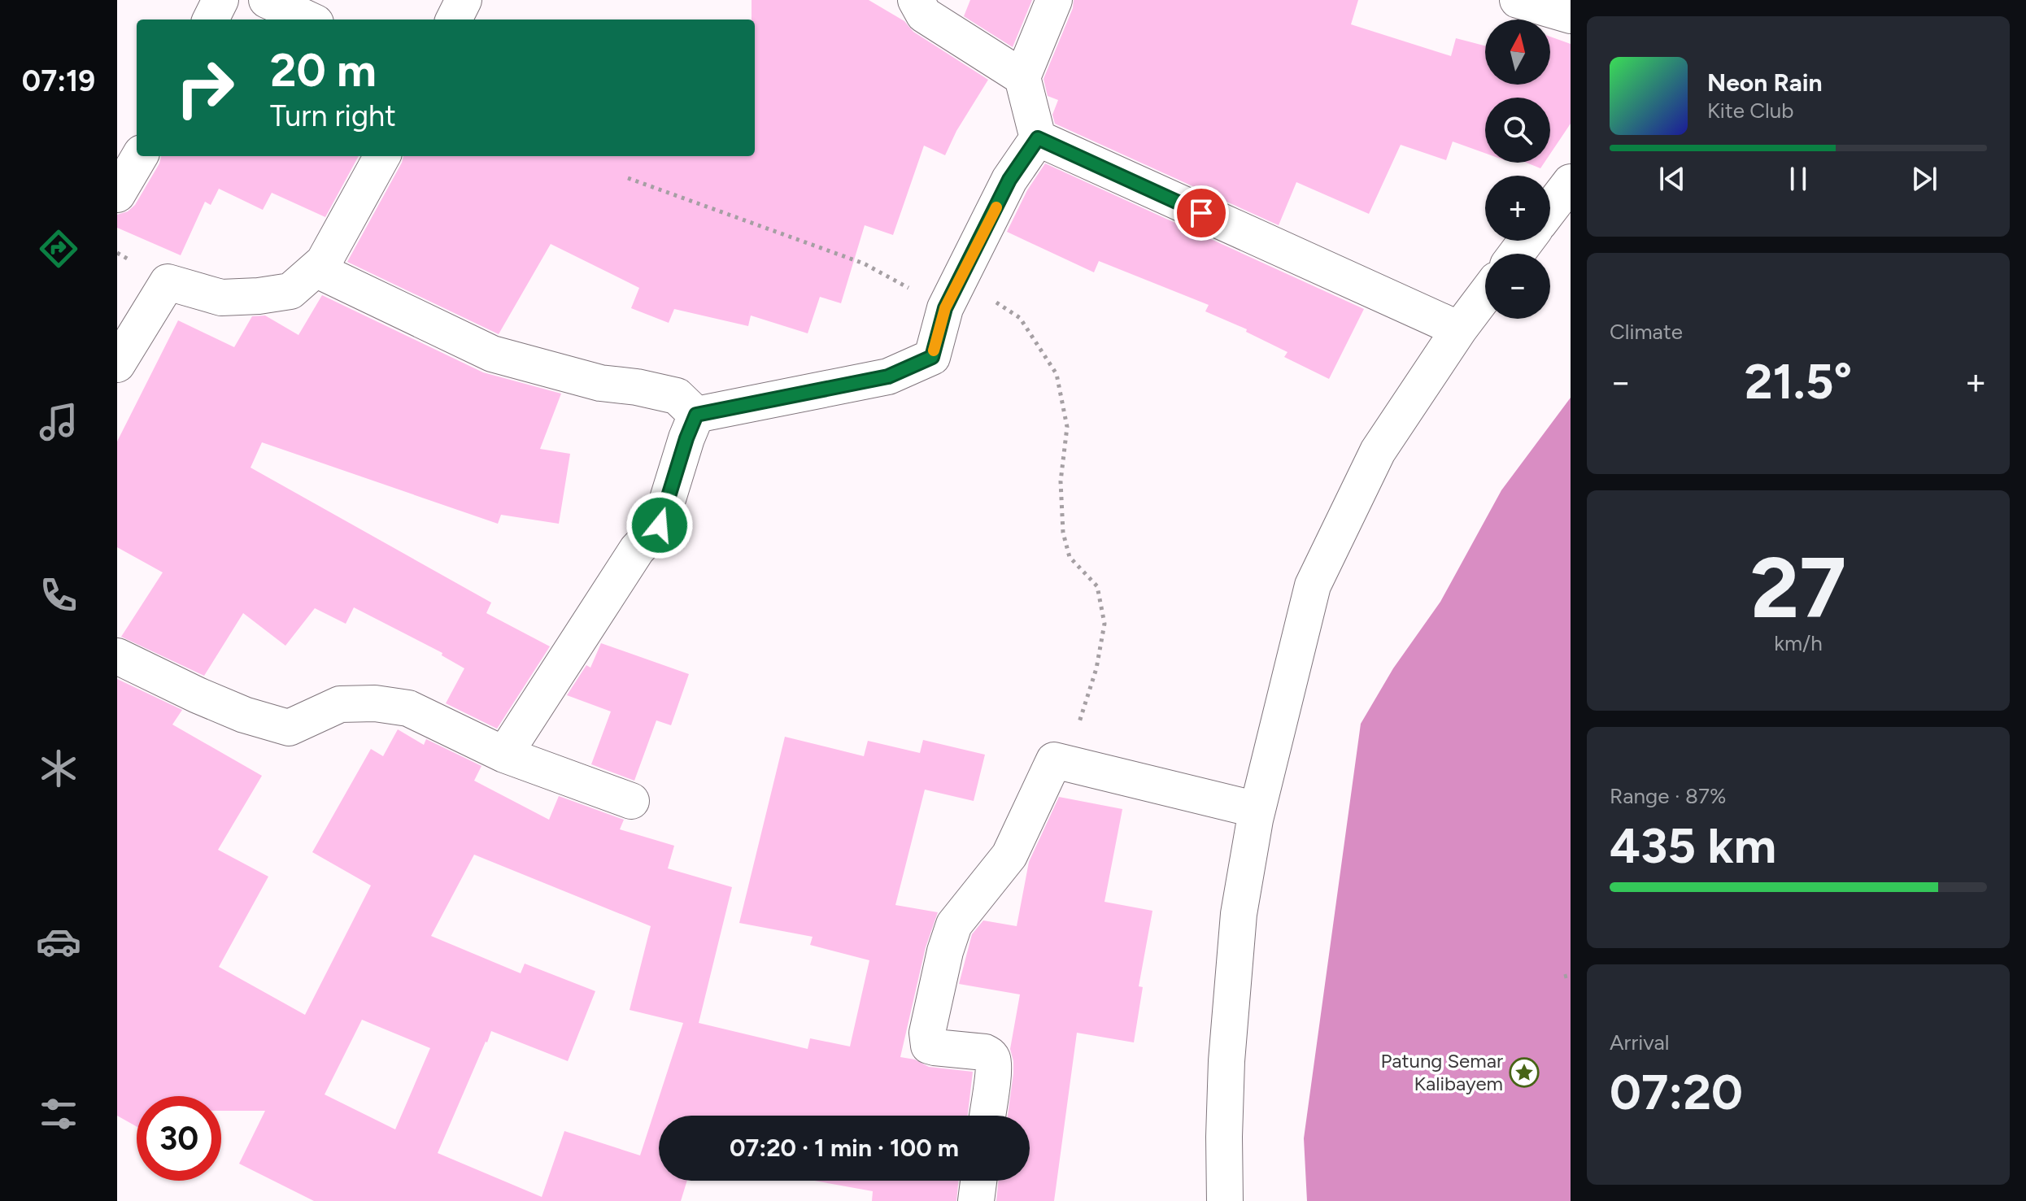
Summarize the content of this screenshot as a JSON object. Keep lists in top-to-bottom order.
{
  "places": {
    "place": ["Patung Semar Kalibayem"]
  },
  "north": "top",
  "page": {
    "tabs": "07:19",
    "map_buttons": ["+", "−"],
    "turn": ["20 m", "Turn right"],
    "song": ["Neon Rain", "Kite Club"],
    "tile": [
      "Climate",
      ["27", "km/h"],
      ["Range · 87%", "435 km"],
      ["Arrival", "07:20"]
    ],
    "heat": ["−", "21.5°", "+"],
    "limit": "30",
    "trip": "07:20 · 1 min · 100 m"
  }
}
